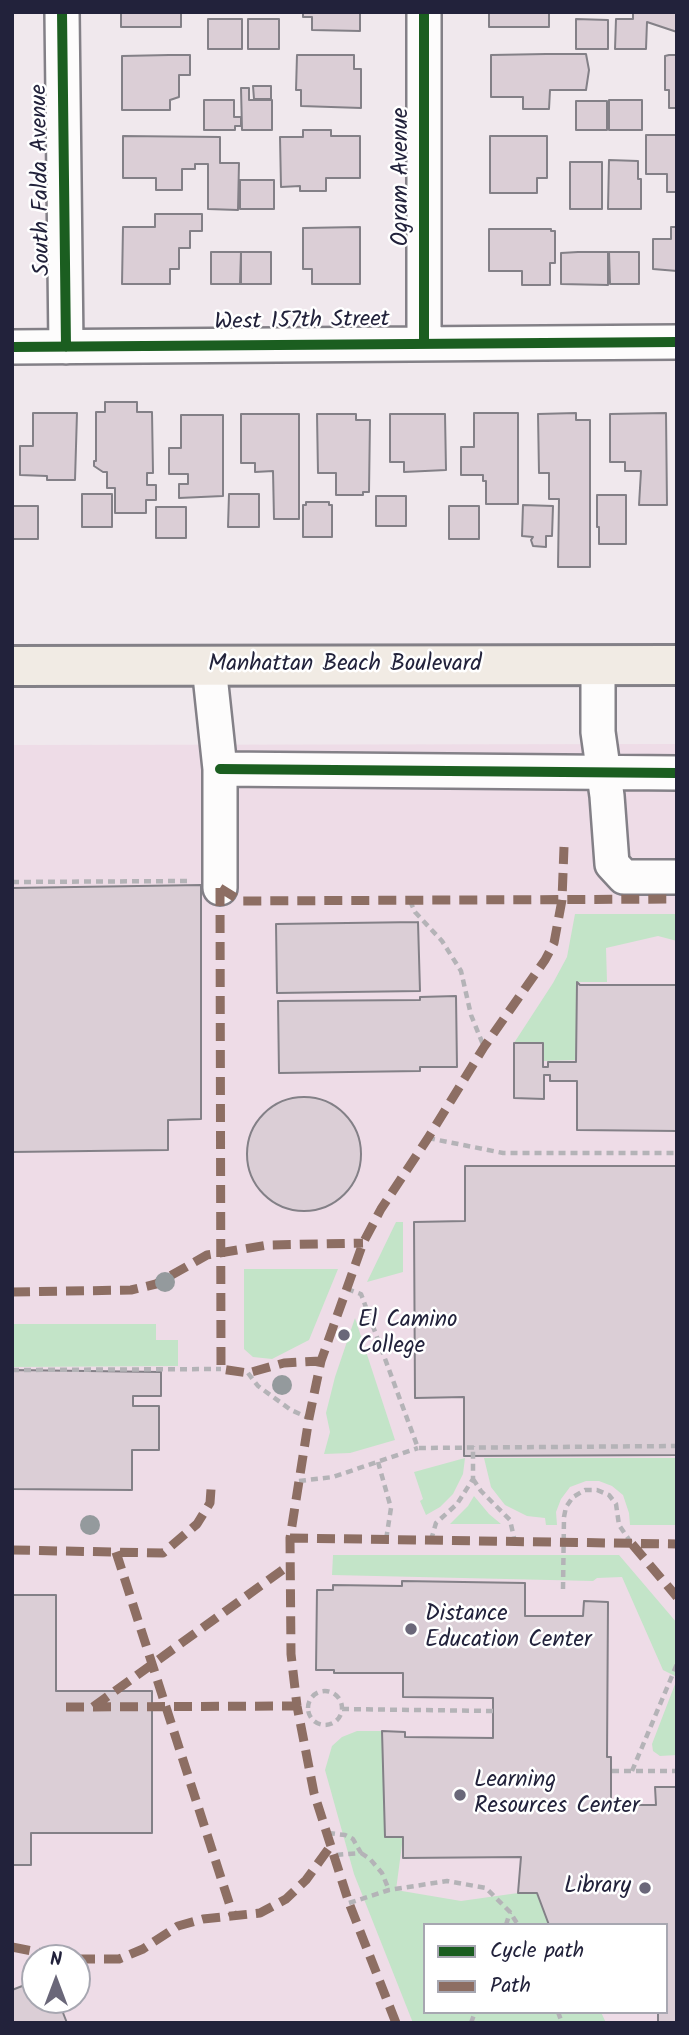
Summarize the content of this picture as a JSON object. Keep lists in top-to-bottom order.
{
  "streets": {
    "main road": ["Manhattan Beach Boulevard"],
    "street": ["Ogram Avenue", "South Falda Avenue", "West 157th Street"]
  },
  "crossings": [
    ["Ogram Avenue", "West 157th Street"],
    ["South Falda Avenue", "West 157th Street"]
  ],
  "places": [
    "El Camino College",
    "Distance Education Center",
    "Learning Resources Center",
    "Library"
  ],
  "legend": ["Cycle path", "Path"],
  "north": "top"
}
